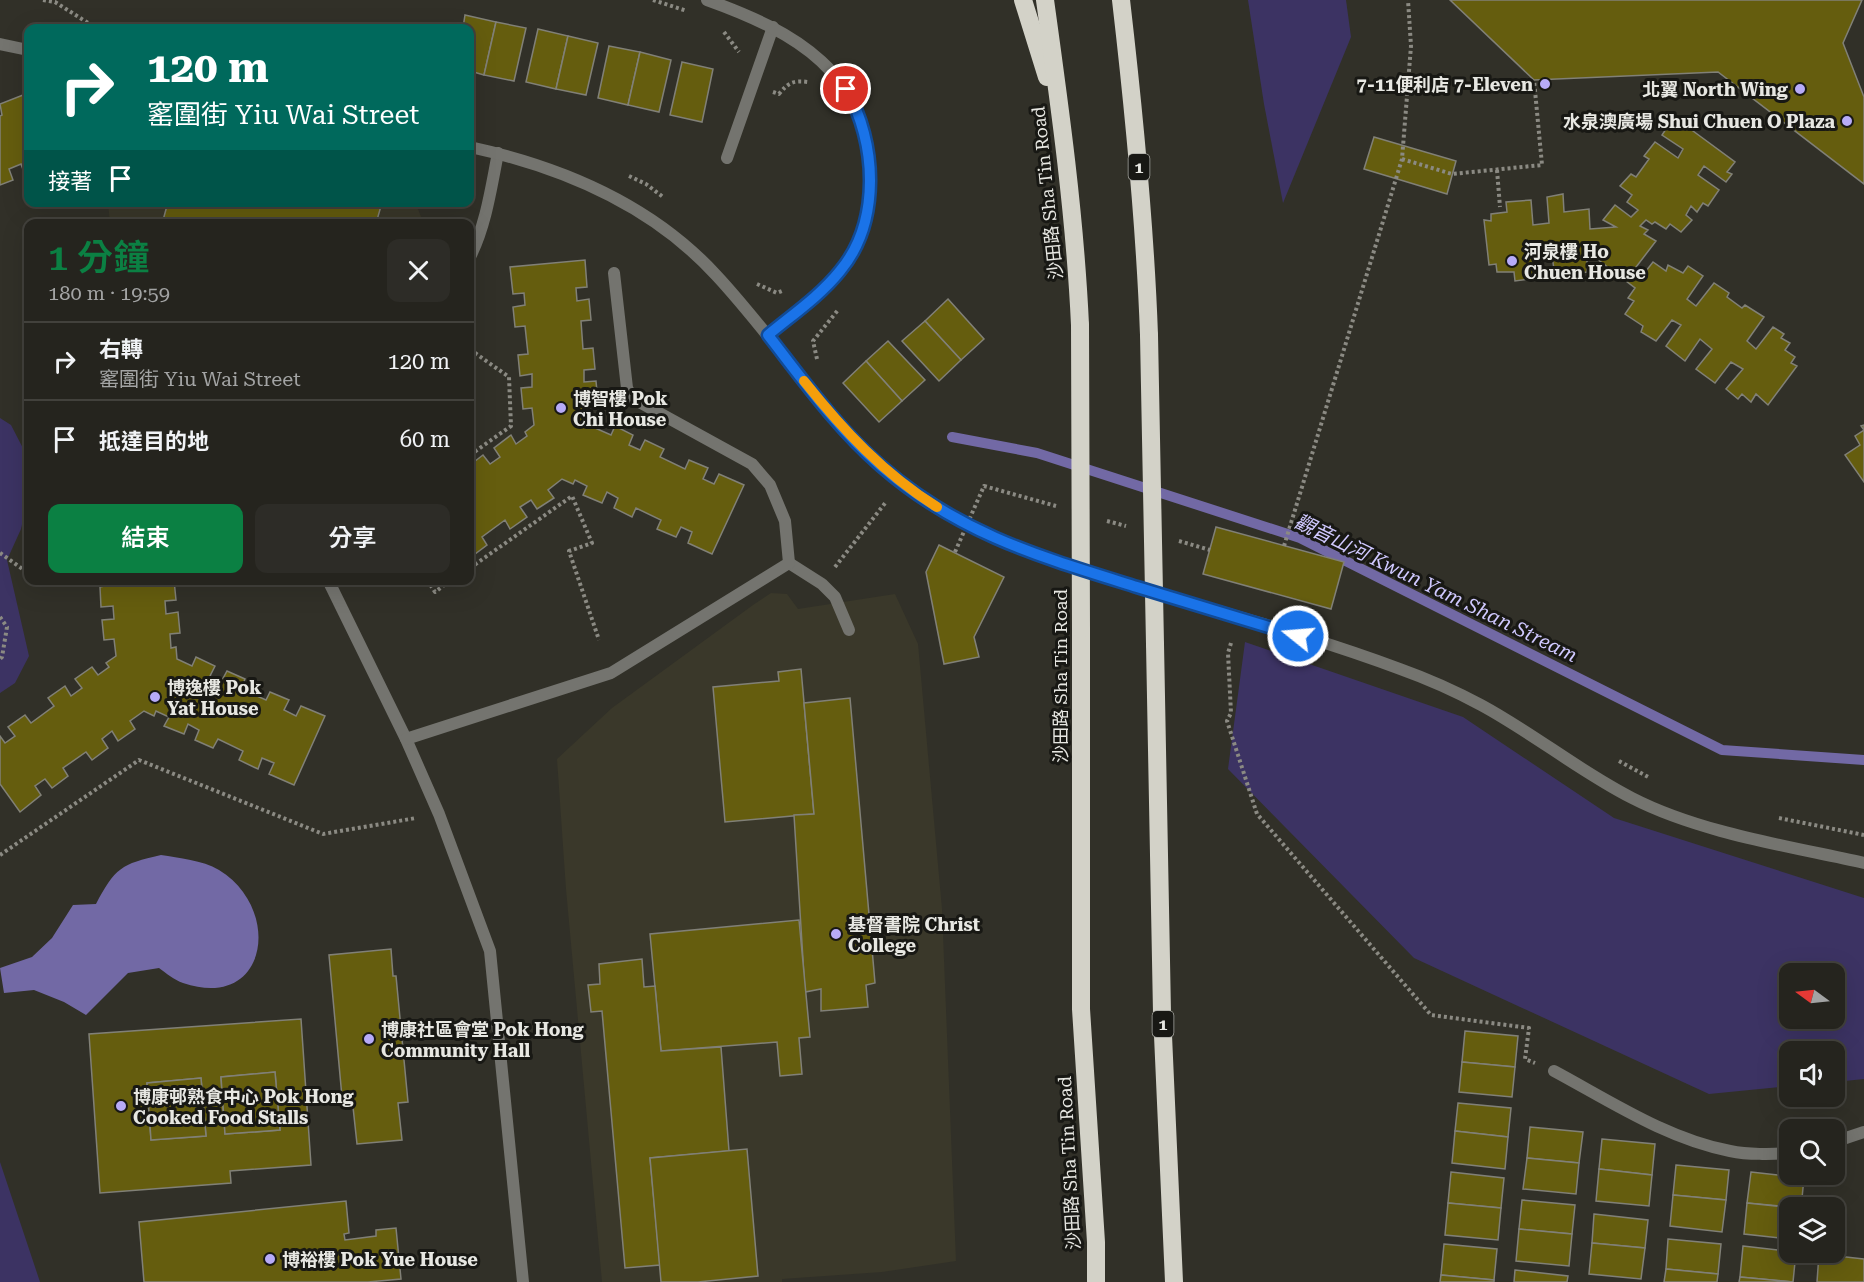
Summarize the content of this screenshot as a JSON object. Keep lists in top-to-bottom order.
{
  "streets": {
    "highway": ["1", "沙田路 Sha Tin Road"]
  },
  "water": ["觀音山河 Kwun Yam Shan Stream"],
  "places": [
    "7-11便利店 7-Eleven",
    "北翼 North Wing",
    "水泉澳廣場 Shui Chuen O Plaza",
    "河泉樓 Ho Chuen House",
    "博智樓 Pok Chi House",
    "博逸樓 Pok Yat House",
    "基督書院 Christ College",
    "博康社區會堂 Pok Hong Community Hall",
    "博康邨熟食中心 Pok Hong Cooked Food Stalls",
    "博裕樓 Pok Yue House"
  ],
  "north": "left",
  "page": {
    "turn": ["120 m", "窰圍街 Yiu Wai Street"],
    "then": "接著",
    "heading": ["1 分鐘", "180 m · 19:59"],
    "list": [
      {
        "name": "右轉",
        "note": "窰圍街 Yiu Wai Street",
        "value": "120 m"
      },
      {
        "name": "抵達目的地",
        "value": "60 m"
      }
    ],
    "buttons": ["結束", "分享"]
  }
}
